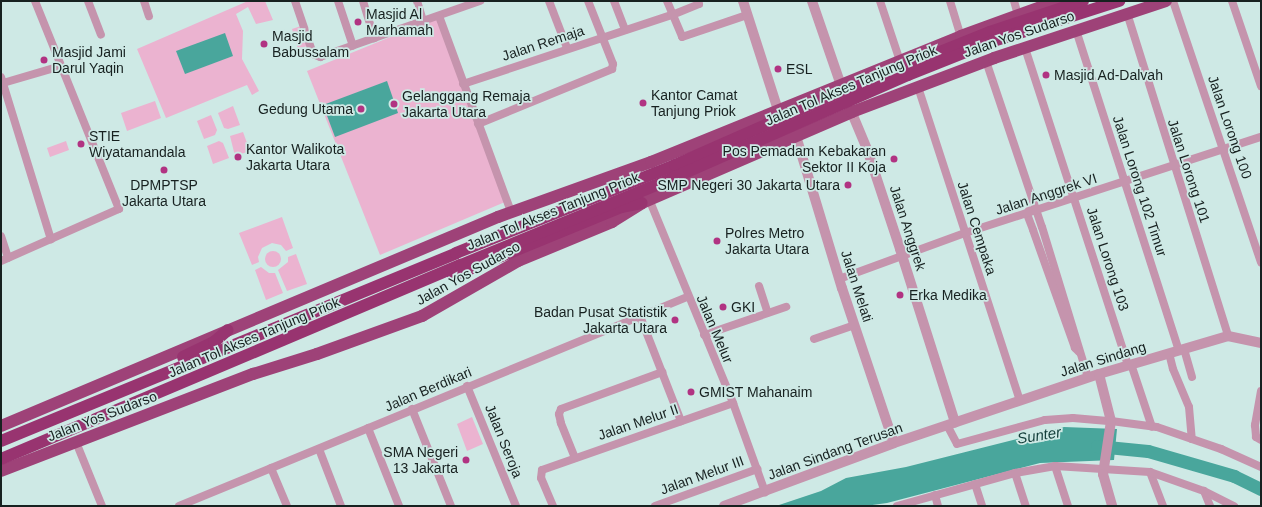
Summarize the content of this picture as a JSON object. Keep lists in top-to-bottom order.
{
  "streets": {
    "highway": ["Jalan Yos Sudarso", "Jalan Tol Akses Tanjung Priok"],
    "street": [
      "Jalan Remaja",
      "Jalan Lorong 100",
      "Jalan Lorong 101",
      "Jalan Lorong 102 Timur",
      "Jalan Anggrek VI",
      "Jalan Anggrek",
      "Jalan Cempaka",
      "Jalan Lorong 103",
      "Jalan Melati",
      "Jalan Melur",
      "Jalan Sindang",
      "Jalan Berdikari",
      "Jalan Melur II",
      "Jalan Seroja",
      "Jalan Sindang Terusan",
      "Jalan Melur III"
    ]
  },
  "crossings": [
    ["Jalan Yos Sudarso", "Jalan Lorong 101"],
    ["Jalan Yos Sudarso", "Jalan Lorong 102 Timur"],
    ["Jalan Yos Sudarso", "Jalan Anggrek"],
    ["Jalan Yos Sudarso", "Jalan Cempaka"],
    ["Jalan Yos Sudarso", "Jalan Lorong 103"],
    ["Jalan Yos Sudarso", "Jalan Melati"],
    ["Jalan Yos Sudarso", "Jalan Melur"],
    ["Jalan Lorong 100", "Jalan Anggrek VI"],
    ["Jalan Lorong 101", "Jalan Anggrek VI"],
    ["Jalan Lorong 101", "Jalan Sindang"],
    ["Jalan Lorong 102 Timur", "Jalan Anggrek VI"],
    ["Jalan Lorong 102 Timur", "Jalan Sindang"],
    ["Jalan Anggrek VI", "Jalan Anggrek"],
    ["Jalan Anggrek VI", "Jalan Cempaka"],
    ["Jalan Anggrek VI", "Jalan Lorong 103"],
    ["Jalan Anggrek VI", "Jalan Melati"],
    ["Jalan Anggrek", "Jalan Sindang"],
    ["Jalan Anggrek", "Jalan Sindang Terusan"],
    ["Jalan Cempaka", "Jalan Sindang"],
    ["Jalan Lorong 103", "Jalan Sindang"],
    ["Jalan Melati", "Jalan Sindang Terusan"],
    ["Jalan Melur", "Jalan Berdikari"],
    ["Jalan Melur", "Jalan Melur II"],
    ["Jalan Melur", "Jalan Sindang Terusan"],
    ["Jalan Melur", "Jalan Melur III"],
    ["Jalan Sindang", "Jalan Sindang Terusan"],
    ["Jalan Berdikari", "Jalan Seroja"]
  ],
  "water": ["Sunter"],
  "places": [
    "Masjid Al Marhamah",
    "Masjid Babussalam",
    "Masjid Jami Darul Yaqin",
    "ESL",
    "Masjid Ad-Dalvah",
    "Kantor Camat Tanjung Priok",
    "Gelanggang Remaja Jakarta Utara",
    "Gedung Utama",
    "STIE Wiyatamandala",
    "Kantor Walikota Jakarta Utara",
    "Pos Pemadam Kebakaran Sektor II Koja",
    "DPMPTSP Jakarta Utara",
    "SMP Negeri 30 Jakarta Utara",
    "Polres Metro Jakarta Utara",
    "Erka Medika",
    "GKI",
    "Badan Pusat Statistik Jakarta Utara",
    "GMIST Mahanaim",
    "SMA Negeri 13 Jakarta"
  ]
}
